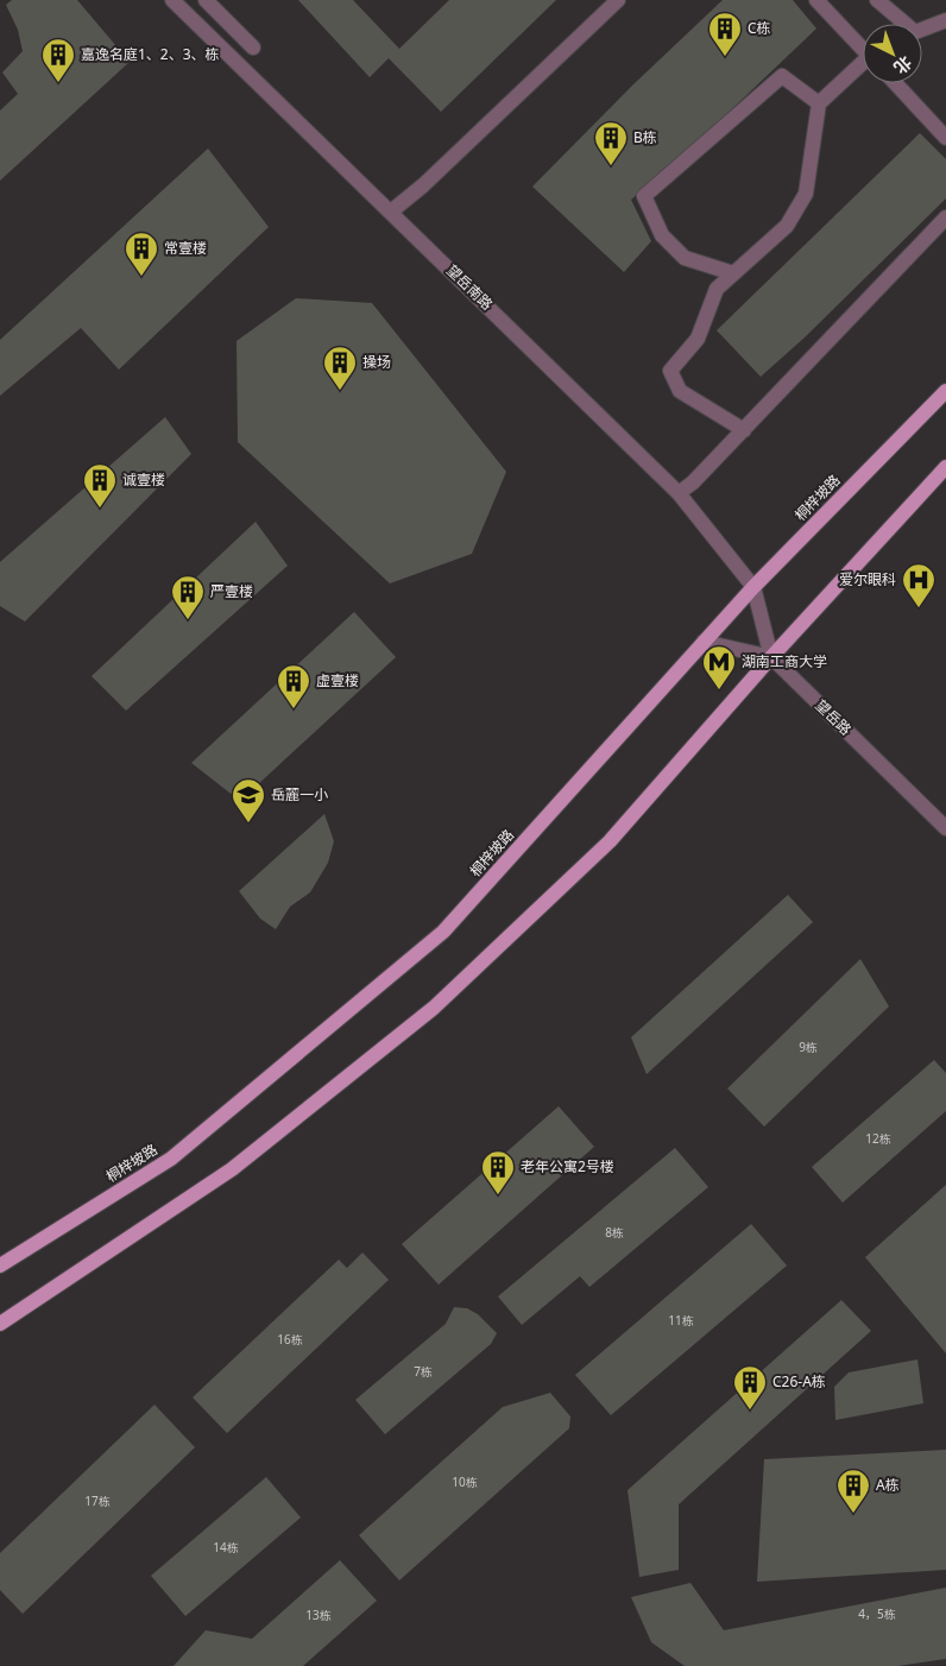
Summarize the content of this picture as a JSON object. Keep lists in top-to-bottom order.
{
  "streets": {
    "main road": ["桐梓坡路"],
    "street": ["望岳南路", "望岳路"]
  },
  "crossings": [
    ["望岳南路", "桐梓坡路"]
  ],
  "places": {
    "building": [
      "C栋",
      "嘉逸名庭1、2、3、栋",
      "B栋",
      "常壹楼",
      "操场",
      "诚壹楼",
      "严壹楼",
      "虚壹楼",
      "老年公寓2号楼",
      "C26-A栋",
      "A栋"
    ],
    "hospital": ["爱尔眼科"],
    "metro station": ["湖南工商大学"],
    "school or university": ["岳麓一小"]
  },
  "house_numbers": [
    "9栋",
    "12栋",
    "8栋",
    "11栋",
    "16栋",
    "7栋",
    "10栋",
    "17栋",
    "14栋",
    "4，5栋",
    "13栋"
  ],
  "north": "bottom right"
}
